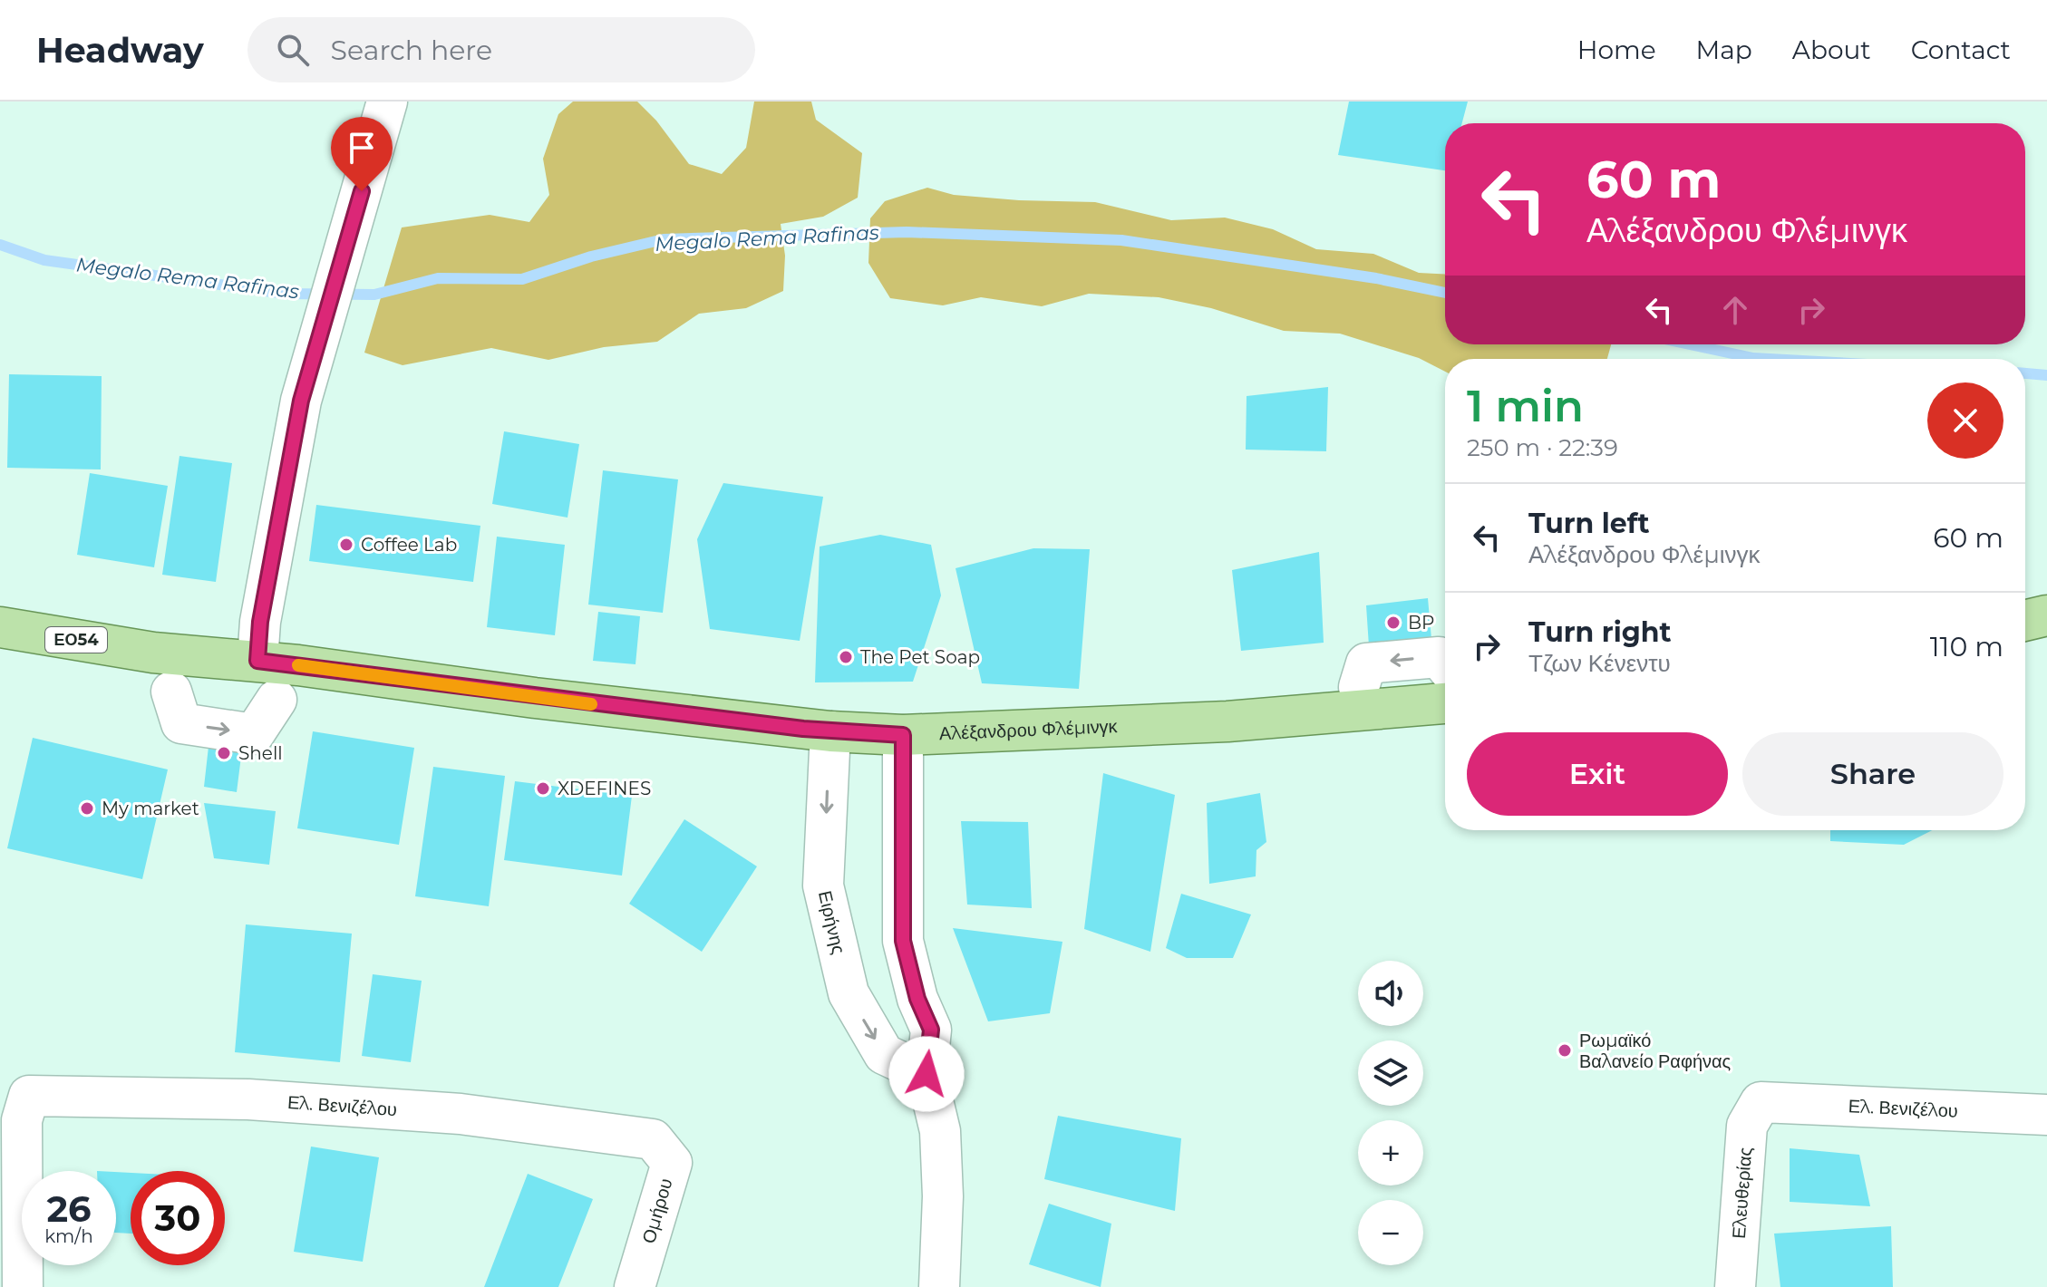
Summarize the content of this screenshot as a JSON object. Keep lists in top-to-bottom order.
{
  "streets": {
    "main road": ["ΕΟ54", "Αλέξανδρου Φλέμινγκ"],
    "street": [
      "Ειρήνης",
      "Ελ. Βενιζέλου",
      "Ελευθερίας",
      "Ομήρου"
    ]
  },
  "crossings": [
    ["Αλέξανδρου Φλέμινγκ", "Ειρήνης"],
    ["Ελ. Βενιζέλου", "Ελευθερίας"],
    ["Ελ. Βενιζέλου", "Ομήρου"]
  ],
  "water": ["Megalo Rema Rafinas"],
  "places": [
    "Coffee Lab",
    "BP",
    "The Pet Soap",
    "Shell",
    "XDEFINES",
    "My market",
    "Ρωμαϊκό Βαλανείο Ραφήνας"
  ],
  "page": {
    "header": "Headway",
    "search": "Search here",
    "nav": [
      "Home",
      "Map",
      "About",
      "Contact"
    ],
    "turn": ["60 m", "Αλέξανδρου Φλέμινγκ"],
    "heading": ["1 min", "250 m · 22:39"],
    "list": [
      {
        "name": "Turn left",
        "note": "Αλέξανδρου Φλέμινγκ",
        "value": "60 m"
      },
      {
        "name": "Turn right",
        "note": "Τζων Κένεντυ",
        "value": "110 m"
      }
    ],
    "buttons": ["Exit", "Share"],
    "map_buttons": ["+", "−"],
    "speed": "26 km/h",
    "limit": "30"
  }
}
